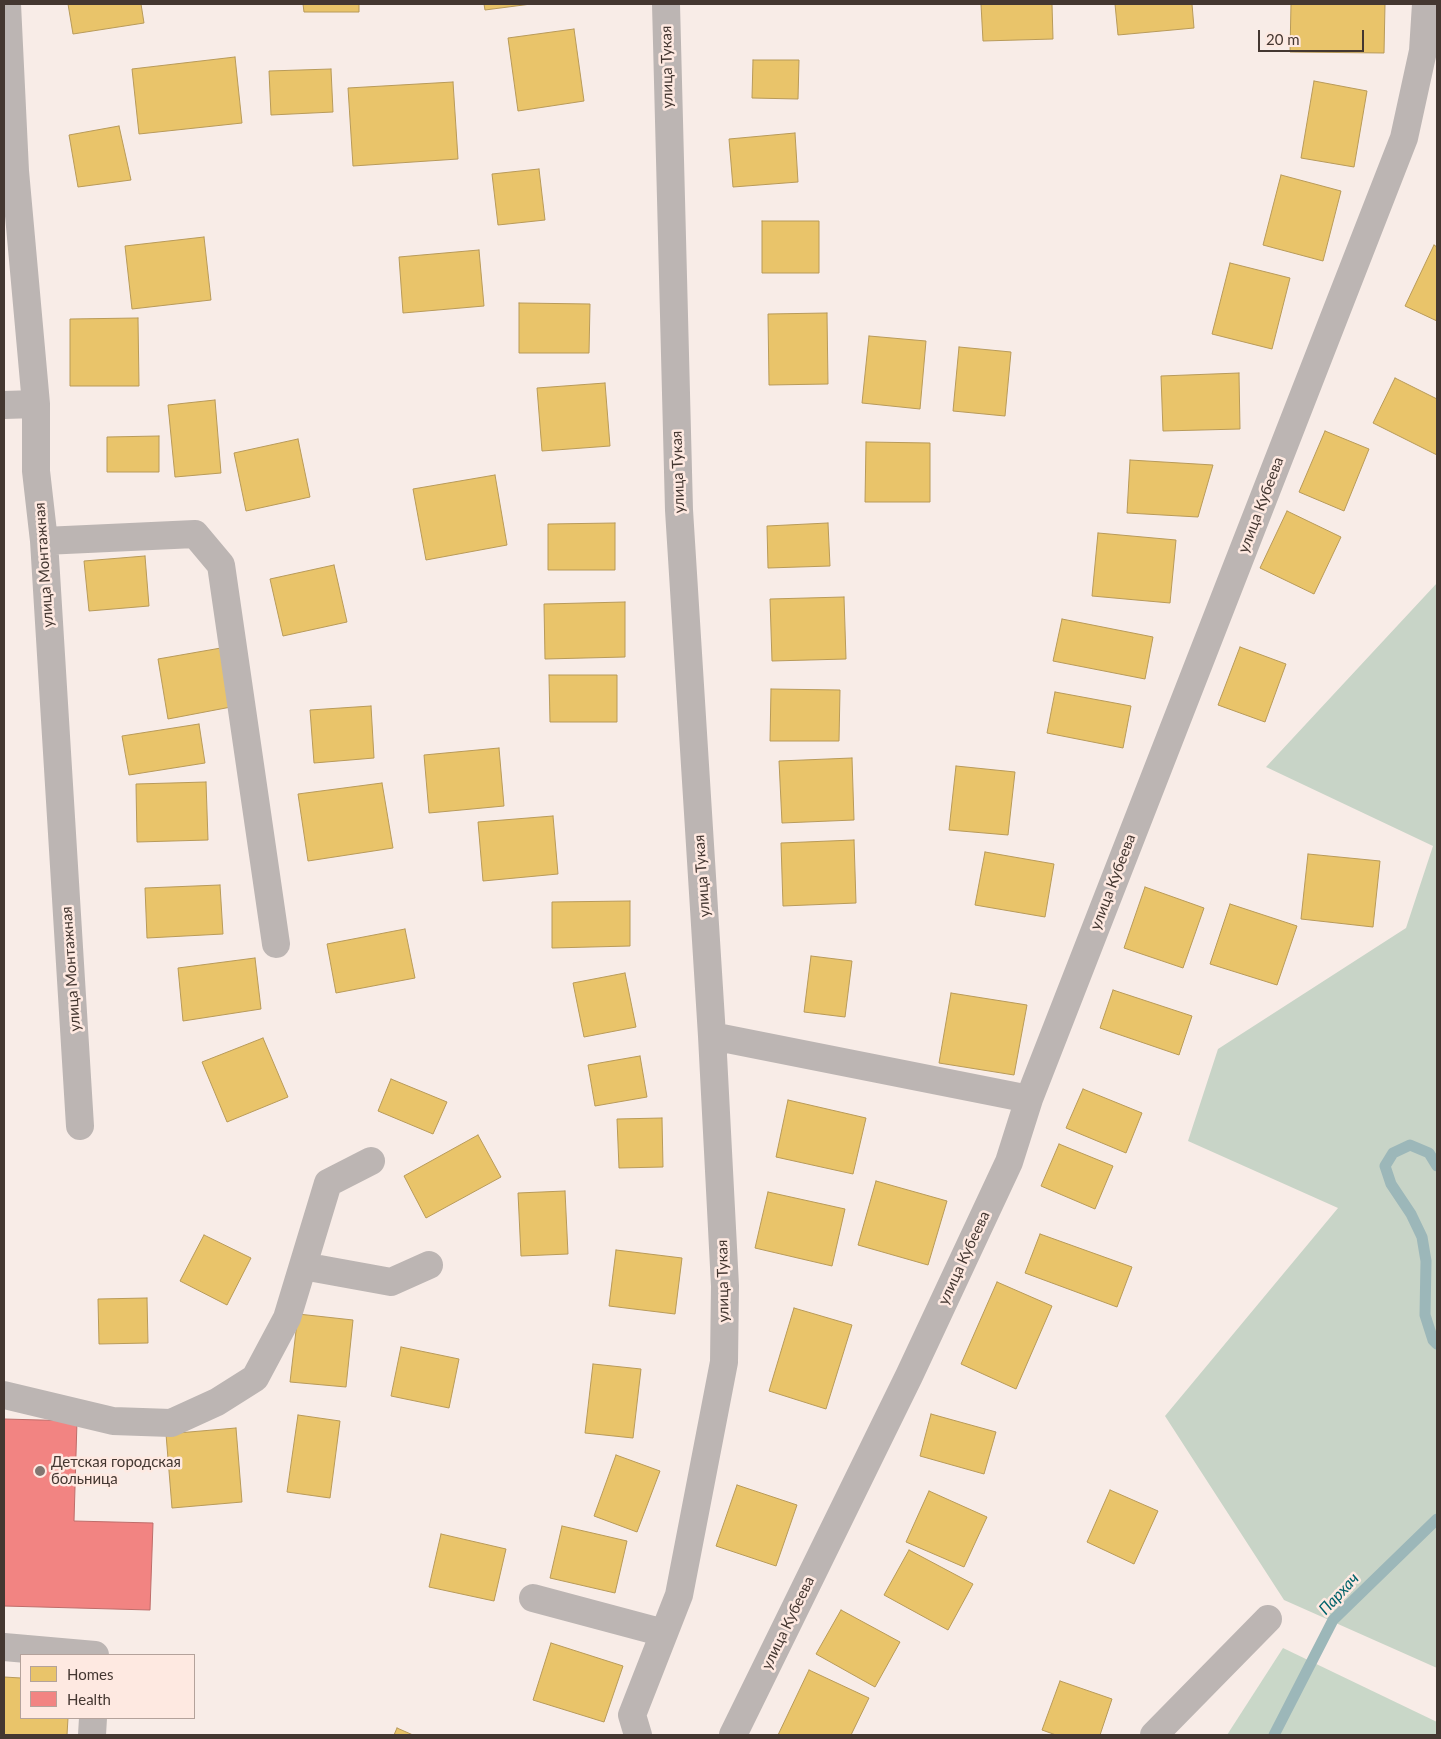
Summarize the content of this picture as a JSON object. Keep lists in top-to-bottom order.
{
  "streets": {
    "street": ["улица Тукая", "улица Кубеева", "улица Монтажная"]
  },
  "water": ["Пархач"],
  "places": ["Детская городская больница"],
  "legend": ["Homes", "Health"],
  "scale_bar": "20 m"
}
